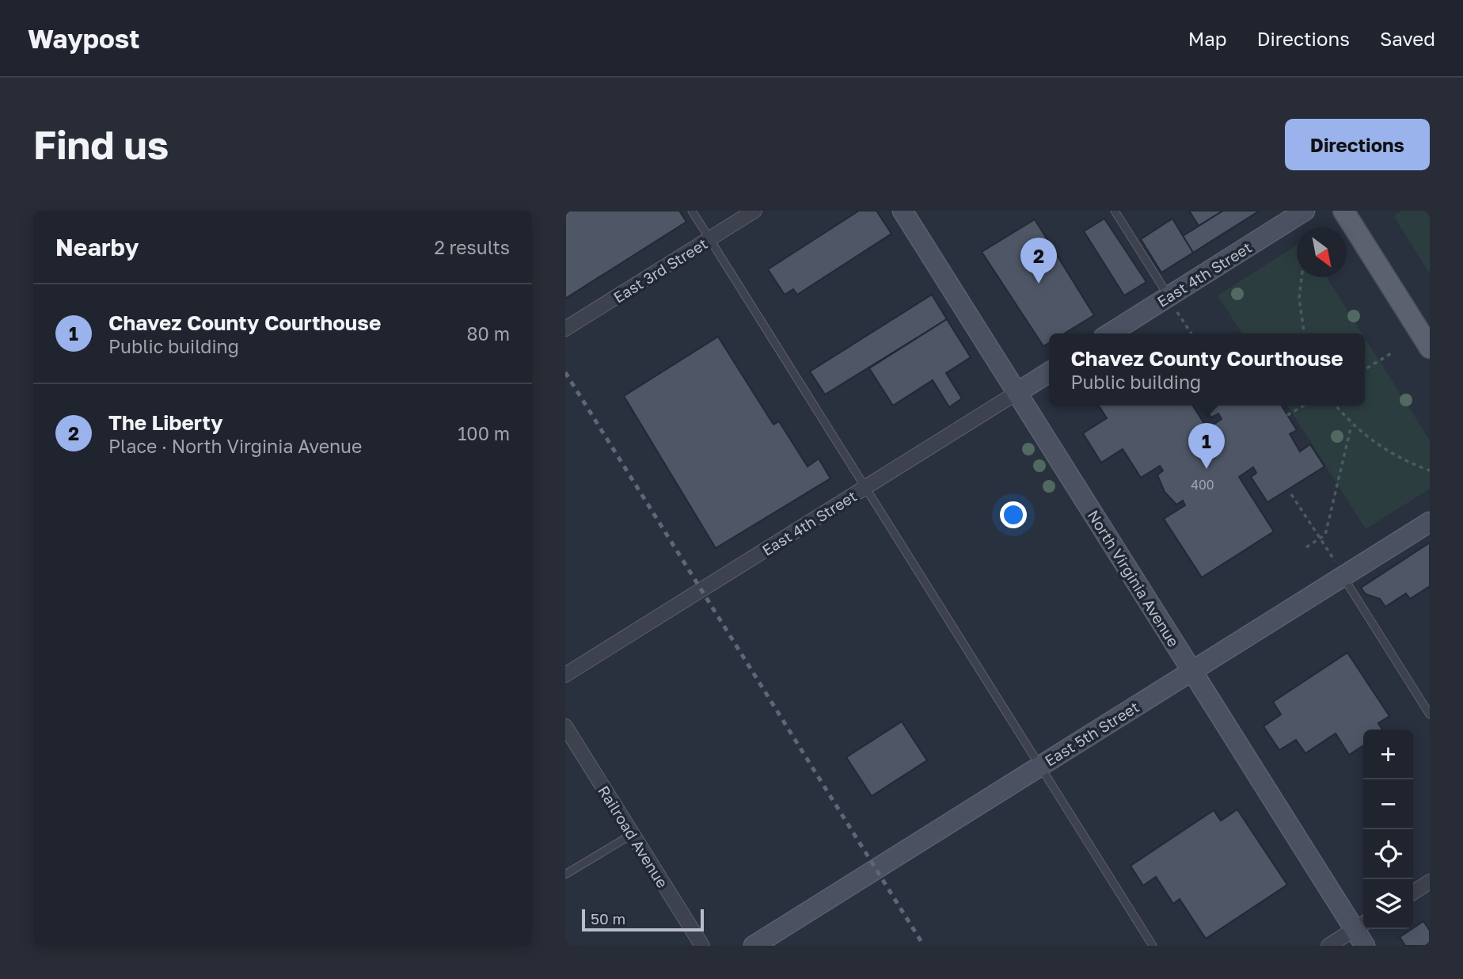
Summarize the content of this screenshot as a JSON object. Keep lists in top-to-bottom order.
{
  "streets": {
    "street": [
      "East 3rd Street",
      "East 4th Street",
      "North Virginia Avenue",
      "East 5th Street",
      "Railroad Avenue"
    ]
  },
  "crossings": [
    ["East 4th Street", "North Virginia Avenue"],
    ["North Virginia Avenue", "East 5th Street"]
  ],
  "house_numbers": ["400"],
  "scale_bar": "50 m",
  "north": "bottom right",
  "page": {
    "header": "Waypost",
    "nav": ["Map", "Directions", "Saved"],
    "buttons": "Directions",
    "title": "Find us",
    "heading": ["Nearby", "2 results"],
    "pins": ["2", "1"],
    "list": [
      {
        "mark": "1",
        "name": "Chavez County Courthouse",
        "note": "Public building",
        "value": "80 m"
      },
      {
        "mark": "2",
        "name": "The Liberty",
        "note": "Place · North Virginia Avenue",
        "value": "100 m"
      }
    ],
    "popup": ["Chavez County Courthouse", "Public building"],
    "map_buttons": ["+", "−"],
    "scale": "50 m"
  }
}
